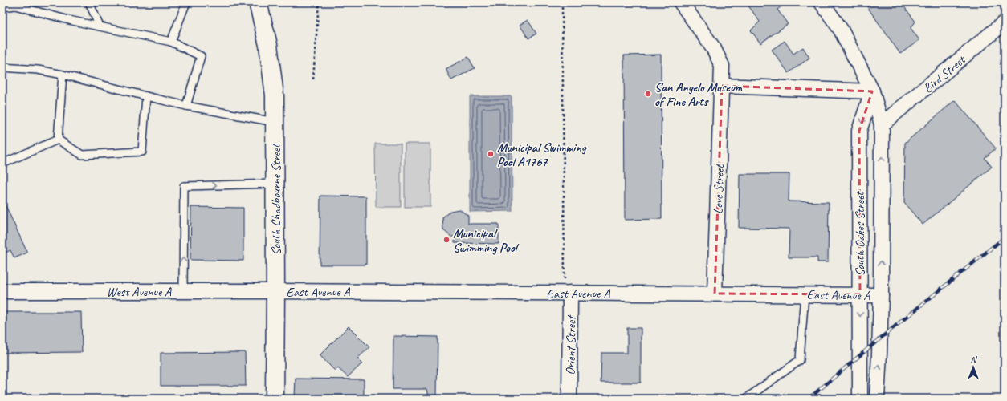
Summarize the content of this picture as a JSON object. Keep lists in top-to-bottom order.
{
  "streets": {
    "main road": ["South Chadbourne Street"],
    "street": [
      "Bird Street",
      "Love Street",
      "South Oakes Street",
      "West Avenue A",
      "East Avenue A",
      "Orient Street"
    ]
  },
  "crossings": [
    ["Bird Street", "South Oakes Street"],
    ["Love Street", "East Avenue A"],
    ["South Chadbourne Street", "West Avenue A"],
    ["South Chadbourne Street", "East Avenue A"],
    ["South Oakes Street", "East Avenue A"],
    ["West Avenue A", "East Avenue A"],
    ["East Avenue A", "Orient Street"]
  ],
  "places": ["San Angelo Museum of Fine Arts", "Municipal Swimming Pool A1767", "Municipal Swimming Pool"],
  "north": "top"
}
